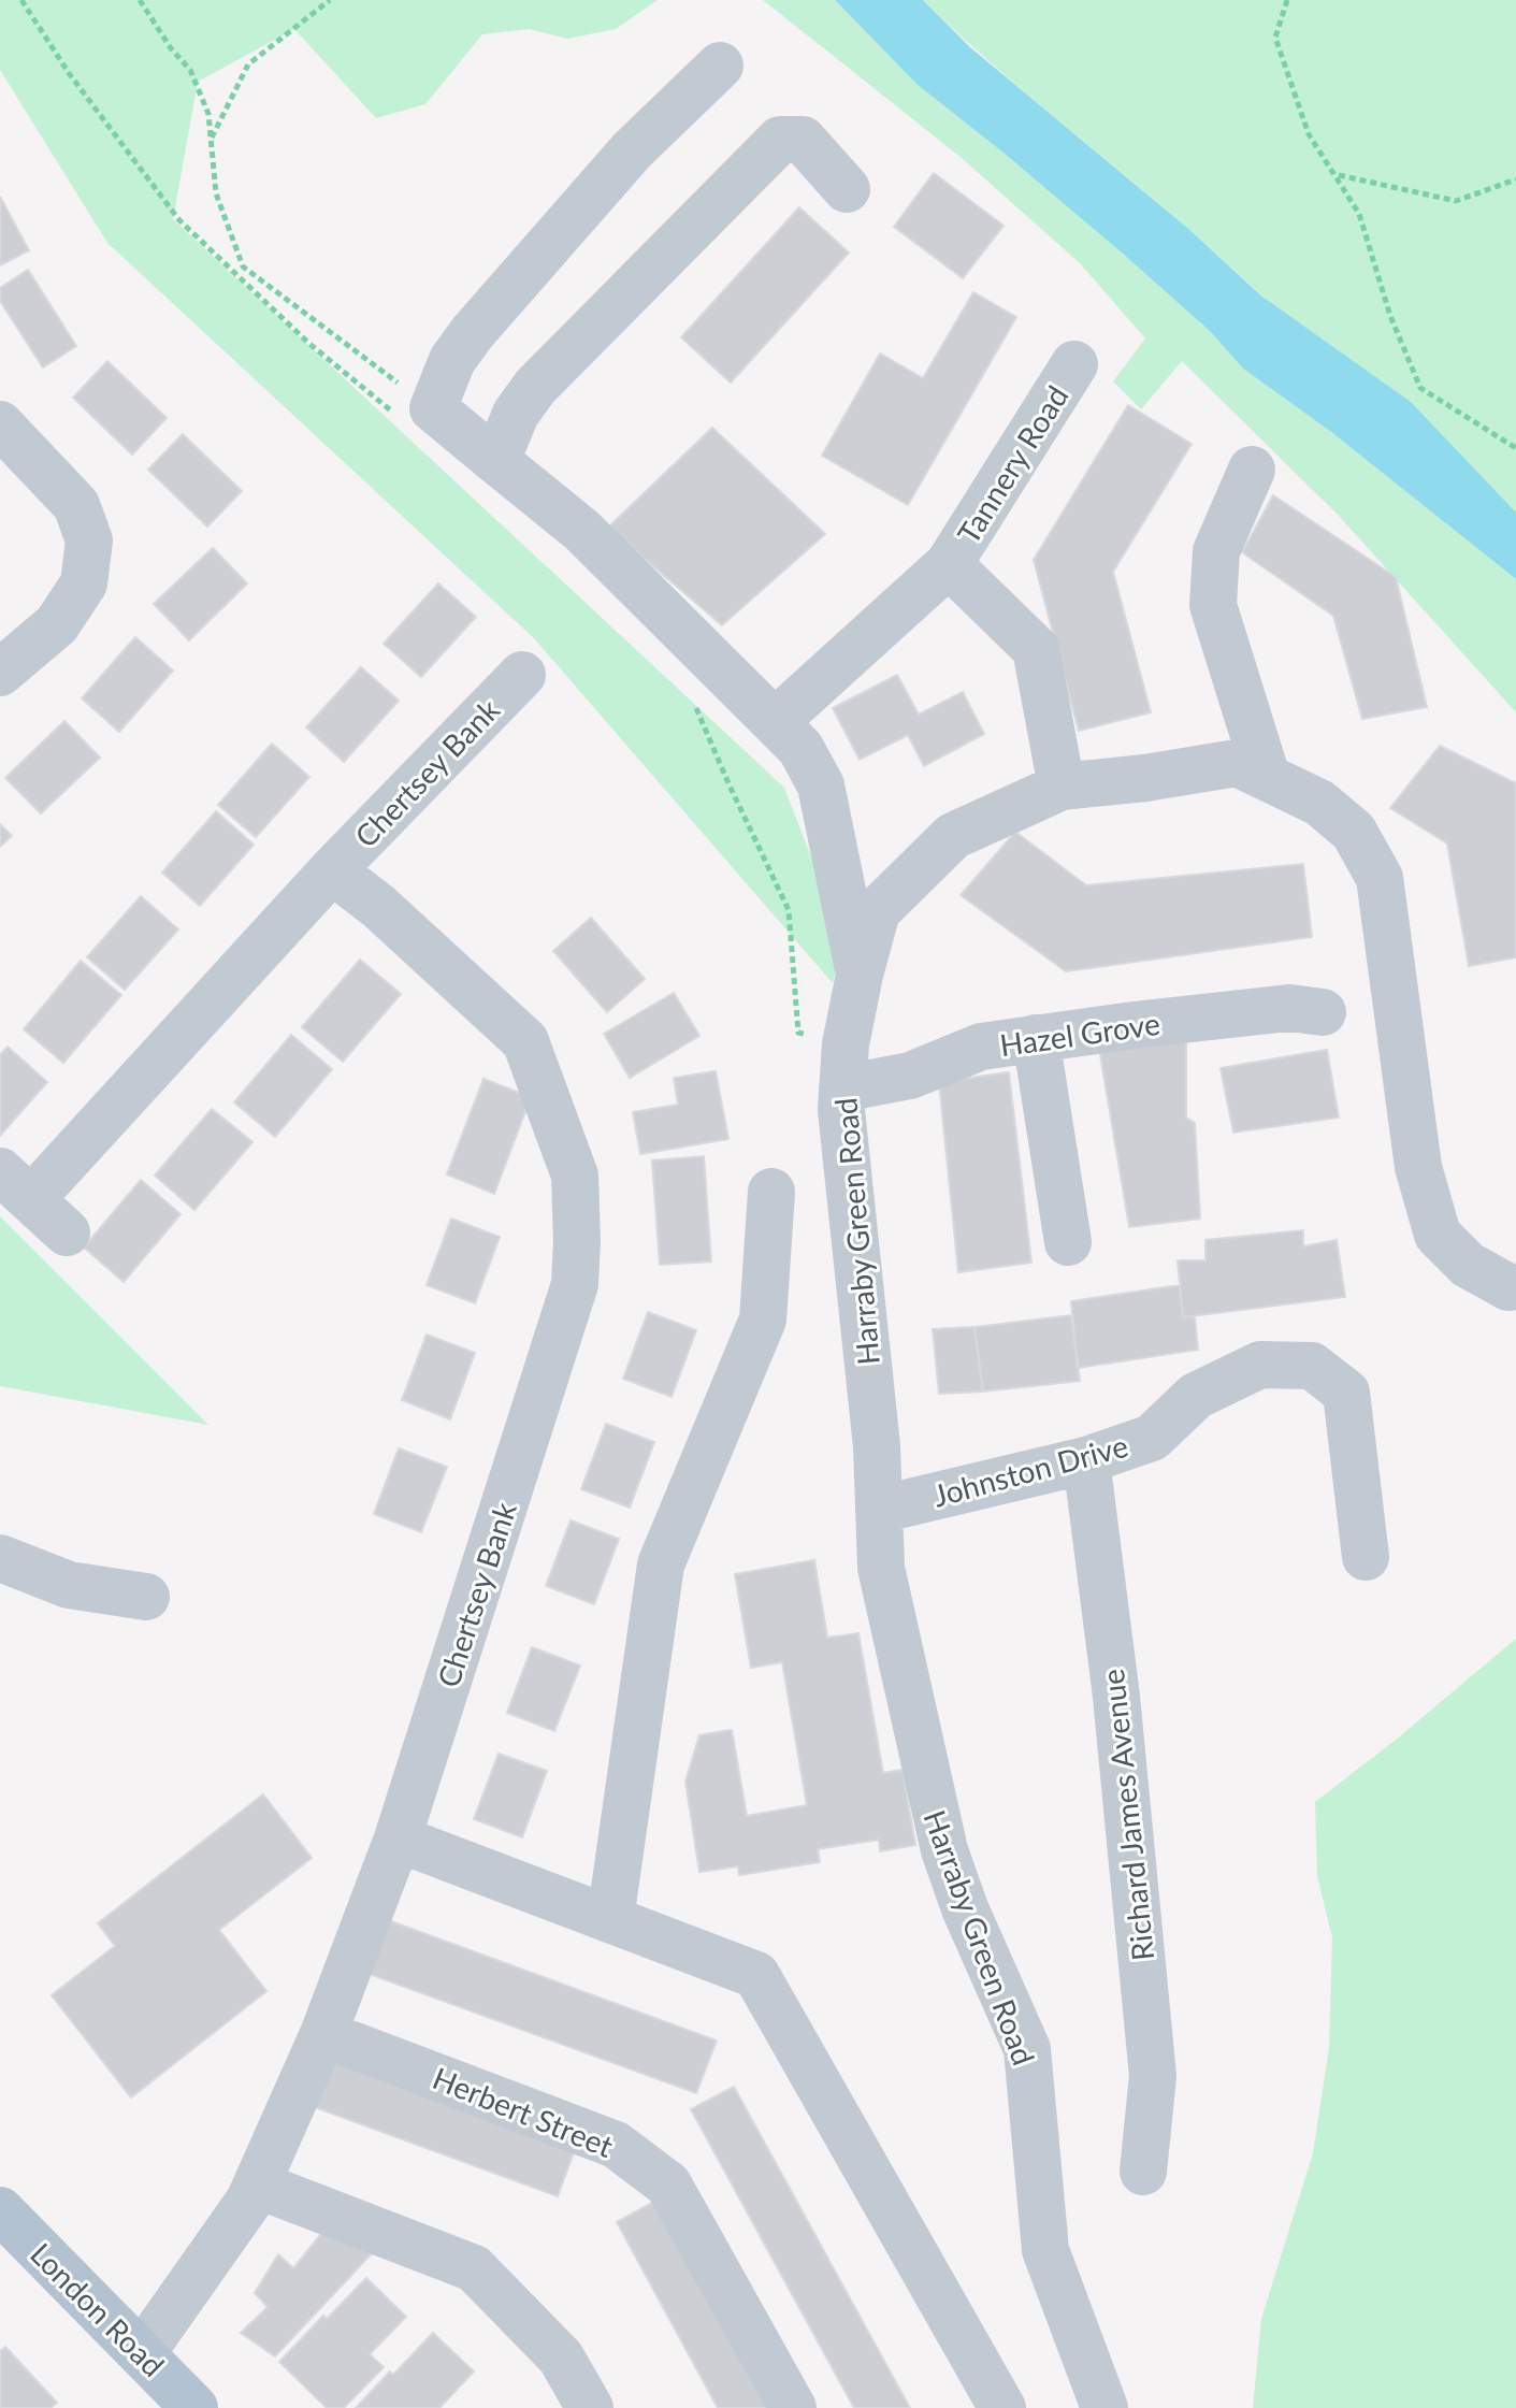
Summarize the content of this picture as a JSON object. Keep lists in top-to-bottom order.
{
  "streets": {
    "main road": ["London Road"],
    "street": [
      "Tannery Road",
      "Chertsey Bank",
      "Hazel Grove",
      "Harraby Green Road",
      "Johnston Drive",
      "Richard James Avenue",
      "Herbert Street"
    ]
  },
  "crossings": [
    ["Tannery Road", "Harraby Green Road"],
    ["Chertsey Bank", "Herbert Street"],
    ["Chertsey Bank", "London Road"],
    ["Hazel Grove", "Harraby Green Road"],
    ["Harraby Green Road", "Johnston Drive"],
    ["Johnston Drive", "Richard James Avenue"]
  ]
}
